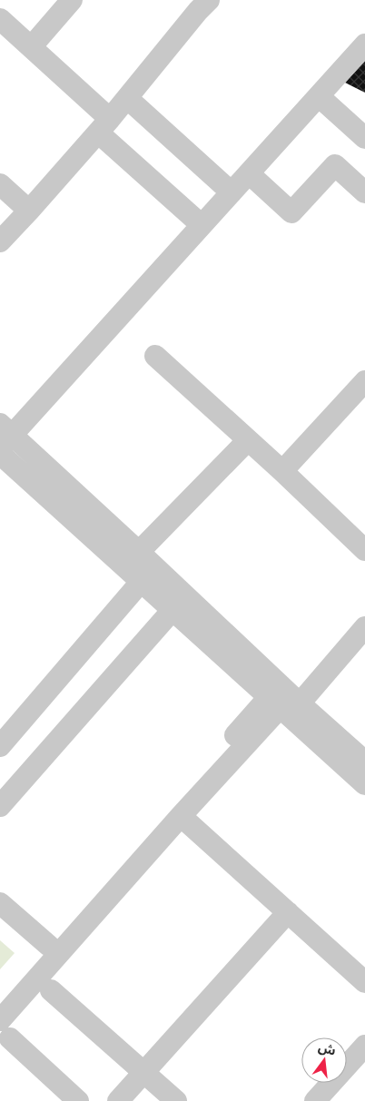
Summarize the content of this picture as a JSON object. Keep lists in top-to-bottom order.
{
  "north": "top"
}
